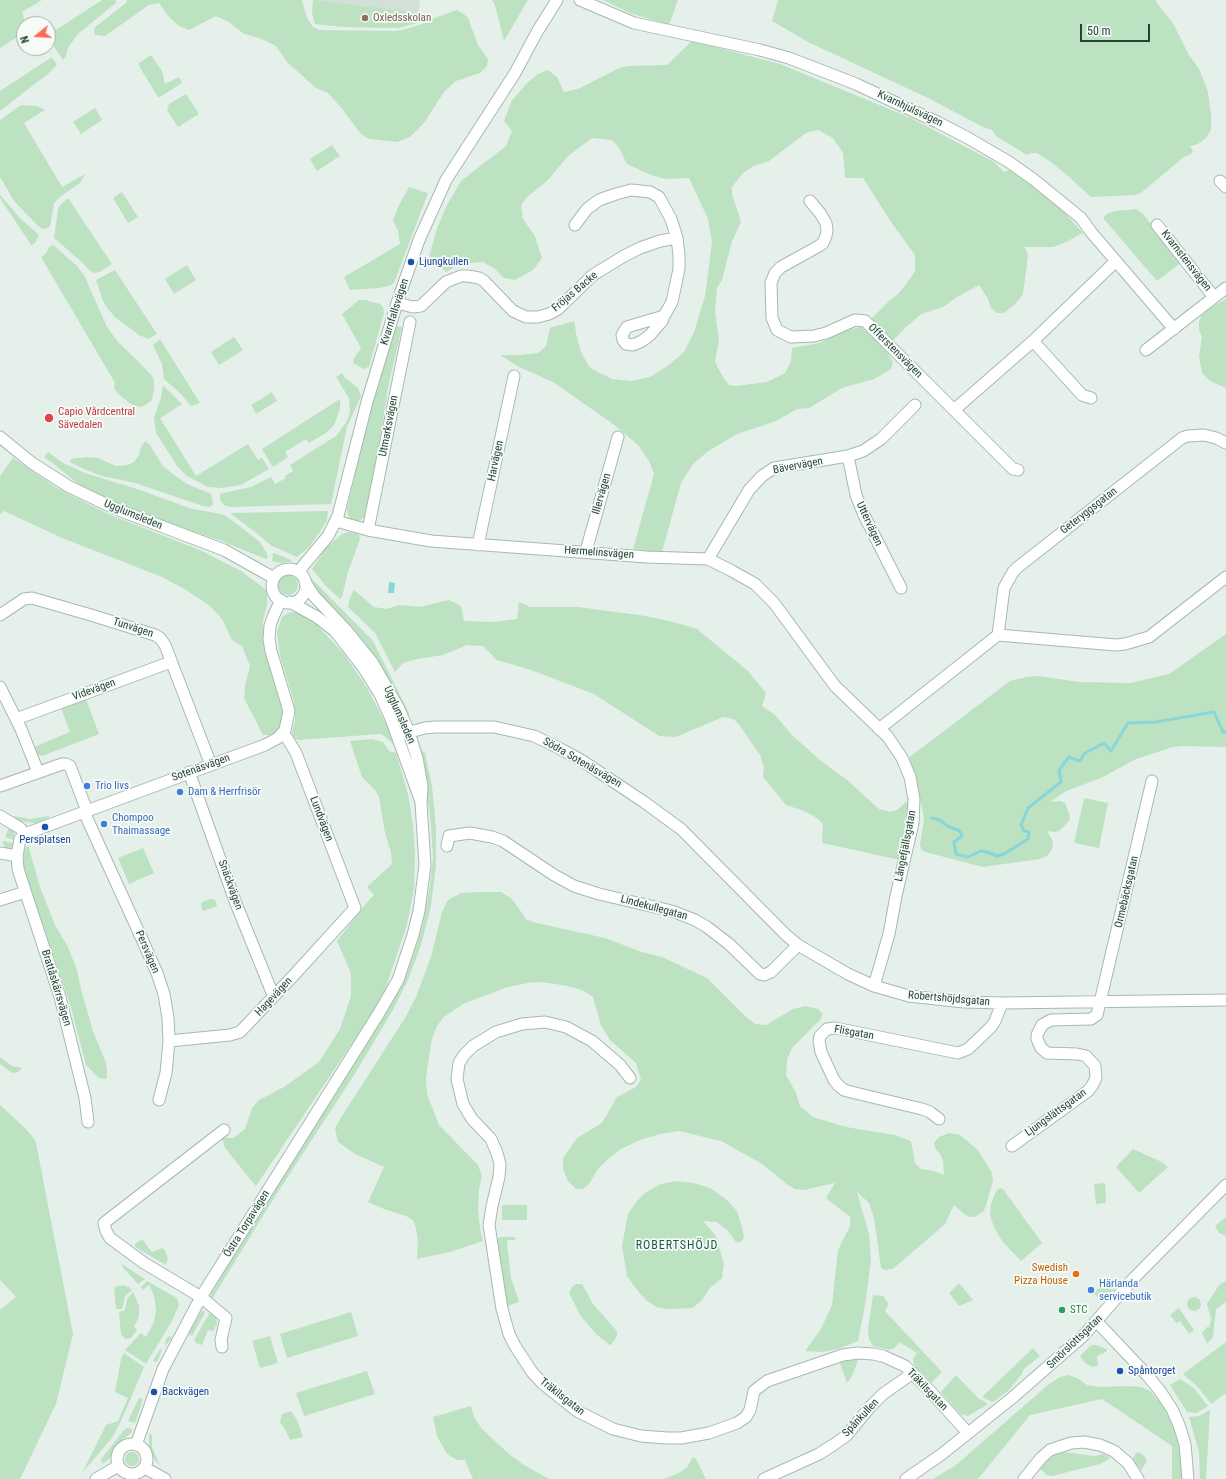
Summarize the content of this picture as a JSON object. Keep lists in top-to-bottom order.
{
  "streets": {
    "street": [
      "Kvarnhjulsvägen",
      "Kvarnstensvägen",
      "Fröjas Backe",
      "Kvarnfallsvägen",
      "Offerstensvägen",
      "Utmarksvägen",
      "Harvägen",
      "Bävervägen",
      "Illervägen",
      "Geteryggsgatan",
      "Ugglumsleden",
      "Uttervägen",
      "Hermelinsvägen",
      "Tunvägen",
      "Videvägen",
      "Södra Sotenäsvägen",
      "Sotenäsvägen",
      "Lundvägen",
      "Långefjällsgatan",
      "Snäckvägen",
      "Ormebäcksgatan",
      "Lindekullegatan",
      "Persvägen",
      "Brattåskärrsvägen",
      "Hagevägen",
      "Robertshöjdsgatan",
      "Flisgatan",
      "Ljungslättsgatan",
      "Östra Torpavägen",
      "Smörslottsgatan",
      "Träkilsgatan",
      "Spånkullen"
    ]
  },
  "crossings": [
    ["Kvarnhjulsvägen", "Kvarnstensvägen"],
    ["Fröjas Backe", "Kvarnfallsvägen"],
    ["Kvarnfallsvägen", "Ugglumsleden"],
    ["Kvarnfallsvägen", "Hermelinsvägen"],
    ["Utmarksvägen", "Hermelinsvägen"],
    ["Harvägen", "Hermelinsvägen"],
    ["Bävervägen", "Uttervägen"],
    ["Bävervägen", "Hermelinsvägen"],
    ["Illervägen", "Hermelinsvägen"],
    ["Ugglumsleden", "Södra Sotenäsvägen"],
    ["Ugglumsleden", "Östra Torpavägen"],
    ["Hermelinsvägen", "Långefjällsgatan"],
    ["Tunvägen", "Videvägen"],
    ["Tunvägen", "Sotenäsvägen"],
    ["Södra Sotenäsvägen", "Robertshöjdsgatan"],
    ["Sotenäsvägen", "Lundvägen"],
    ["Sotenäsvägen", "Snäckvägen"],
    ["Sotenäsvägen", "Persvägen"],
    ["Lundvägen", "Hagevägen"],
    ["Långefjällsgatan", "Robertshöjdsgatan"],
    ["Snäckvägen", "Hagevägen"],
    ["Ormebäcksgatan", "Robertshöjdsgatan"],
    ["Ormebäcksgatan", "Ljungslättsgatan"],
    ["Lindekullegatan", "Robertshöjdsgatan"],
    ["Persvägen", "Hagevägen"],
    ["Robertshöjdsgatan", "Flisgatan"],
    ["Robertshöjdsgatan", "Ljungslättsgatan"],
    ["Smörslottsgatan", "Träkilsgatan"],
    ["Träkilsgatan", "Spånkullen"]
  ],
  "districts": ["ROBERTSHÖJD"],
  "places": [
    "Oxledsskolan",
    "Ljungkullen",
    "Capio Vårdcentral Sävedalen",
    "Trio livs",
    "Dam & Herrfrisör",
    "Chompoo Thaimassage",
    "Persplatsen",
    "Swedish Pizza House",
    "Härlanda servicebutik",
    "STC",
    "Spåntorget",
    "Backvägen"
  ],
  "scale_bar": "50 m",
  "north": "left"
}
